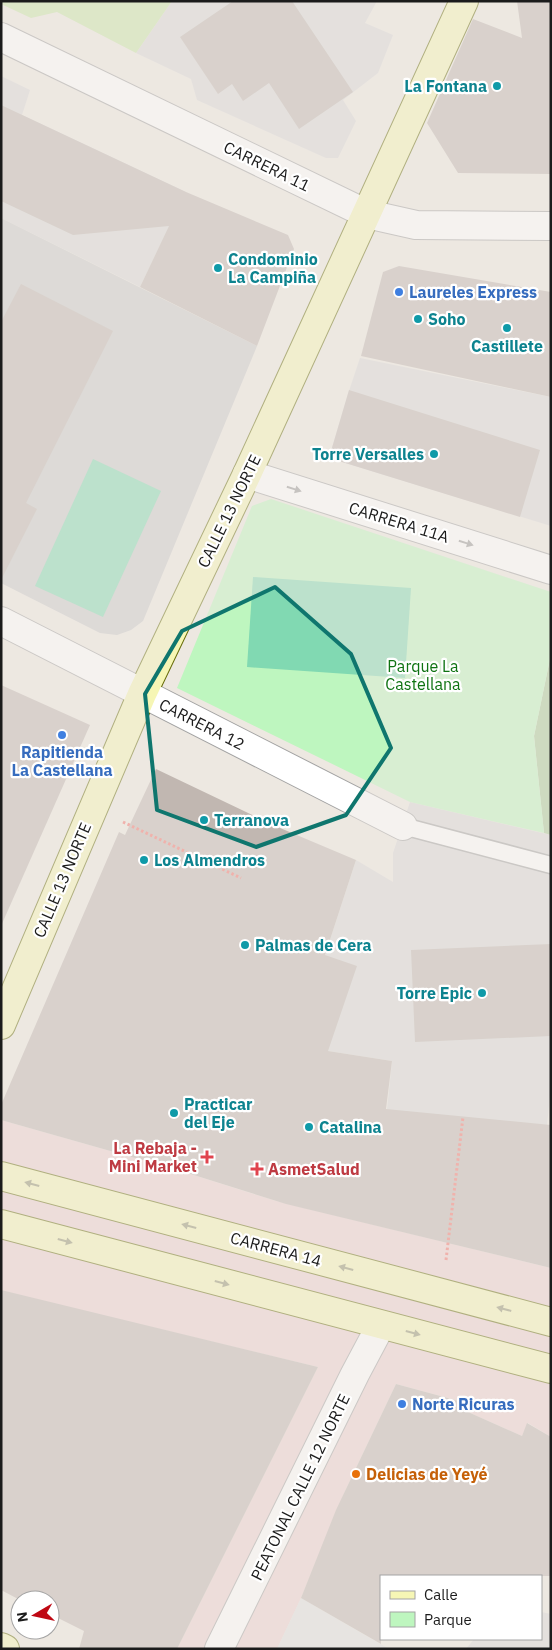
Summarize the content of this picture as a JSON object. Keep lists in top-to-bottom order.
{
  "streets": {
    "street": [
      "CARRERA 11",
      "CALLE 13 NORTE",
      "CARRERA 11A",
      "CARRERA 12",
      "CARRERA 14",
      "PEATONAL CALLE 12 NORTE"
    ]
  },
  "crossings": [
    ["CARRERA 11", "CALLE 13 NORTE"],
    ["CALLE 13 NORTE", "CARRERA 11A"],
    ["CALLE 13 NORTE", "CARRERA 12"]
  ],
  "one_way": ["CARRERA 11A"],
  "parks": ["Parque La Castellana"],
  "places": {
    "other": [
      "La Fontana",
      "Condominio La Campiña",
      "Laureles Express",
      "Soho",
      "Castillete",
      "Torre Versalles",
      "Rapitienda La Castellana",
      "Terranova",
      "Los Almendros",
      "Palmas de Cera",
      "Torre Epic",
      "Practicar del Eje",
      "Catalina",
      "Norte Ricuras",
      "Delicias de Yeyé"
    ],
    "health": ["La Rebaja - Mini Market", "AsmetSalud"]
  },
  "legend": ["Calle", "Parque"],
  "north": "left"
}
